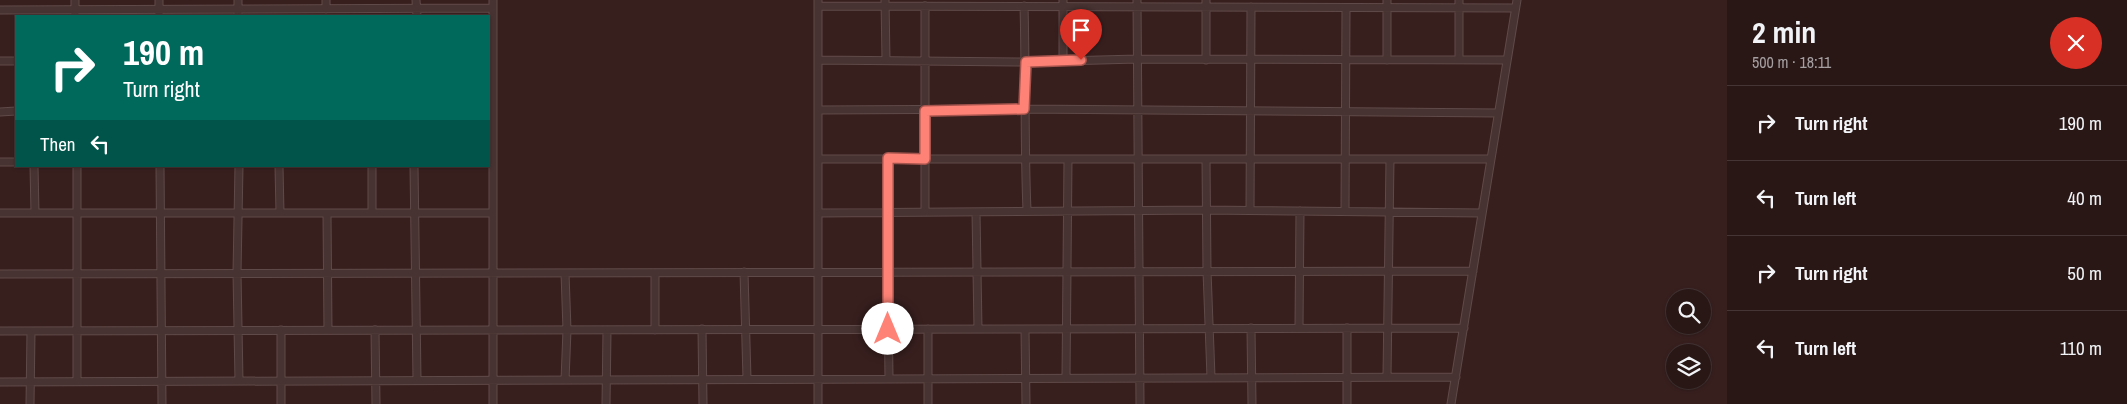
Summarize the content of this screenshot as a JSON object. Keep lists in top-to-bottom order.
{
  "page": {
    "heading": ["2 min", "500 m · 18:11"],
    "turn": ["190 m", "Turn right"],
    "list": [
      {
        "name": "Turn right",
        "value": "190 m"
      },
      {
        "name": "Turn left",
        "value": "40 m"
      },
      {
        "name": "Turn right",
        "value": "50 m"
      },
      {
        "name": "Turn left",
        "value": "110 m"
      }
    ],
    "then": "Then"
  }
}
